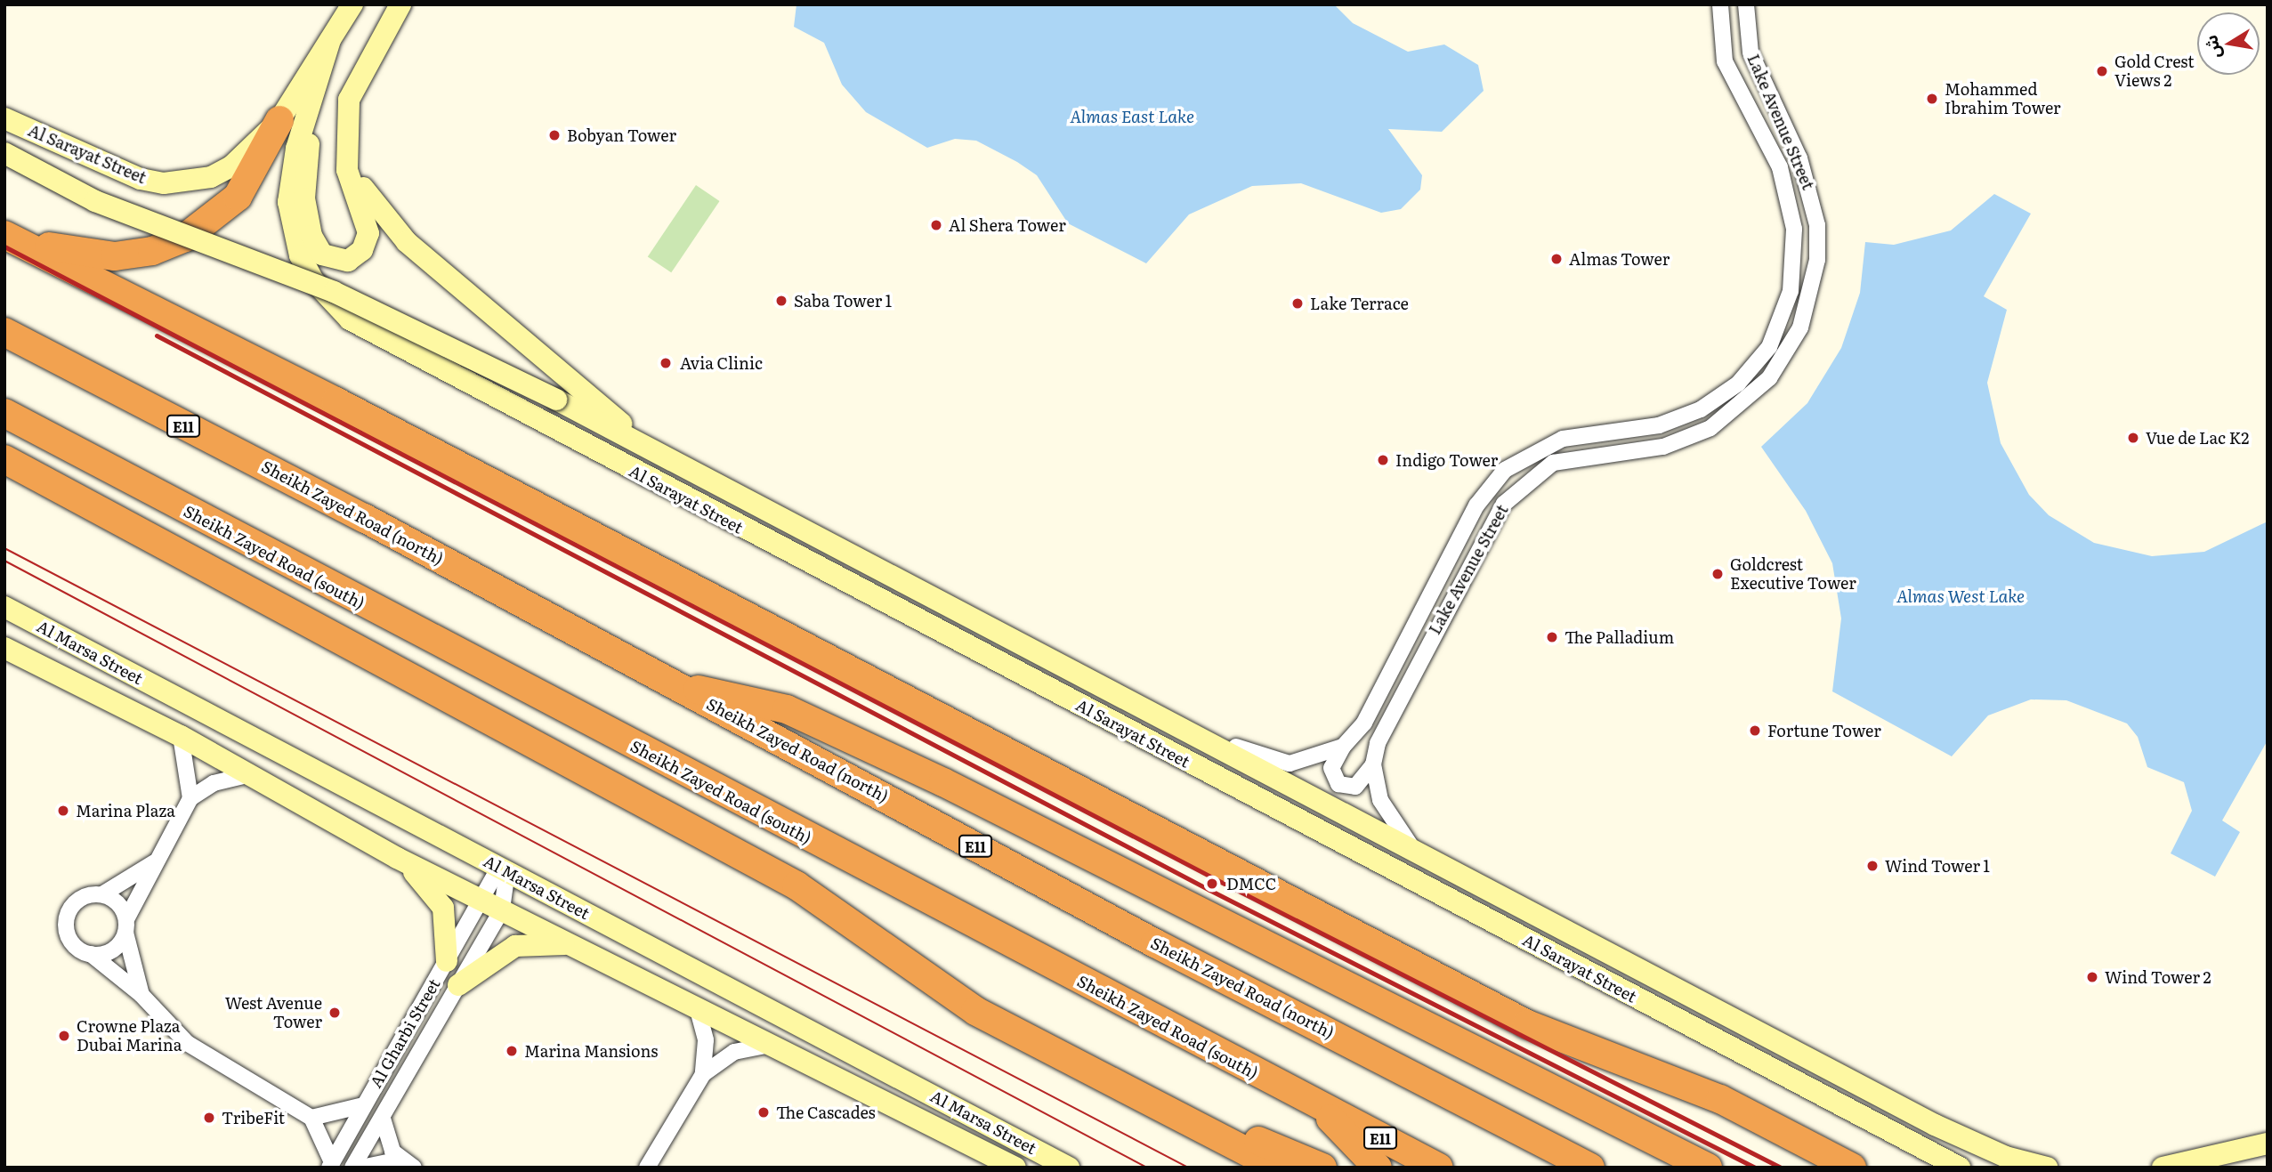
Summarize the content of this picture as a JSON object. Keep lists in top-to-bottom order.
{
  "streets": {
    "highway": ["E11", "Sheikh Zayed Road (north)", "Sheikh Zayed Road (south)"],
    "main road": ["Al Sarayat Street", "Al Marsa Street"],
    "street": ["Lake Avenue Street", "Al Gharbi Street"]
  },
  "crossings": [
    ["Al Marsa Street", "Al Gharbi Street"]
  ],
  "water": ["Almas East Lake", "Almas West Lake"],
  "places": [
    "Gold Crest Views 2",
    "Mohammed Ibrahim Tower",
    "Bobyan Tower",
    "Al Shera Tower",
    "Almas Tower",
    "Saba Tower 1",
    "Lake Terrace",
    "Avia Clinic",
    "Vue de Lac K2",
    "Indigo Tower",
    "Goldcrest Executive Tower",
    "The Palladium",
    "Fortune Tower",
    "Marina Plaza",
    "Wind Tower 1",
    "DMCC",
    "Wind Tower 2",
    "West Avenue Tower",
    "Crowne Plaza Dubai Marina",
    "Marina Mansions",
    "The Cascades",
    "TribeFit"
  ],
  "north": "left"
}
